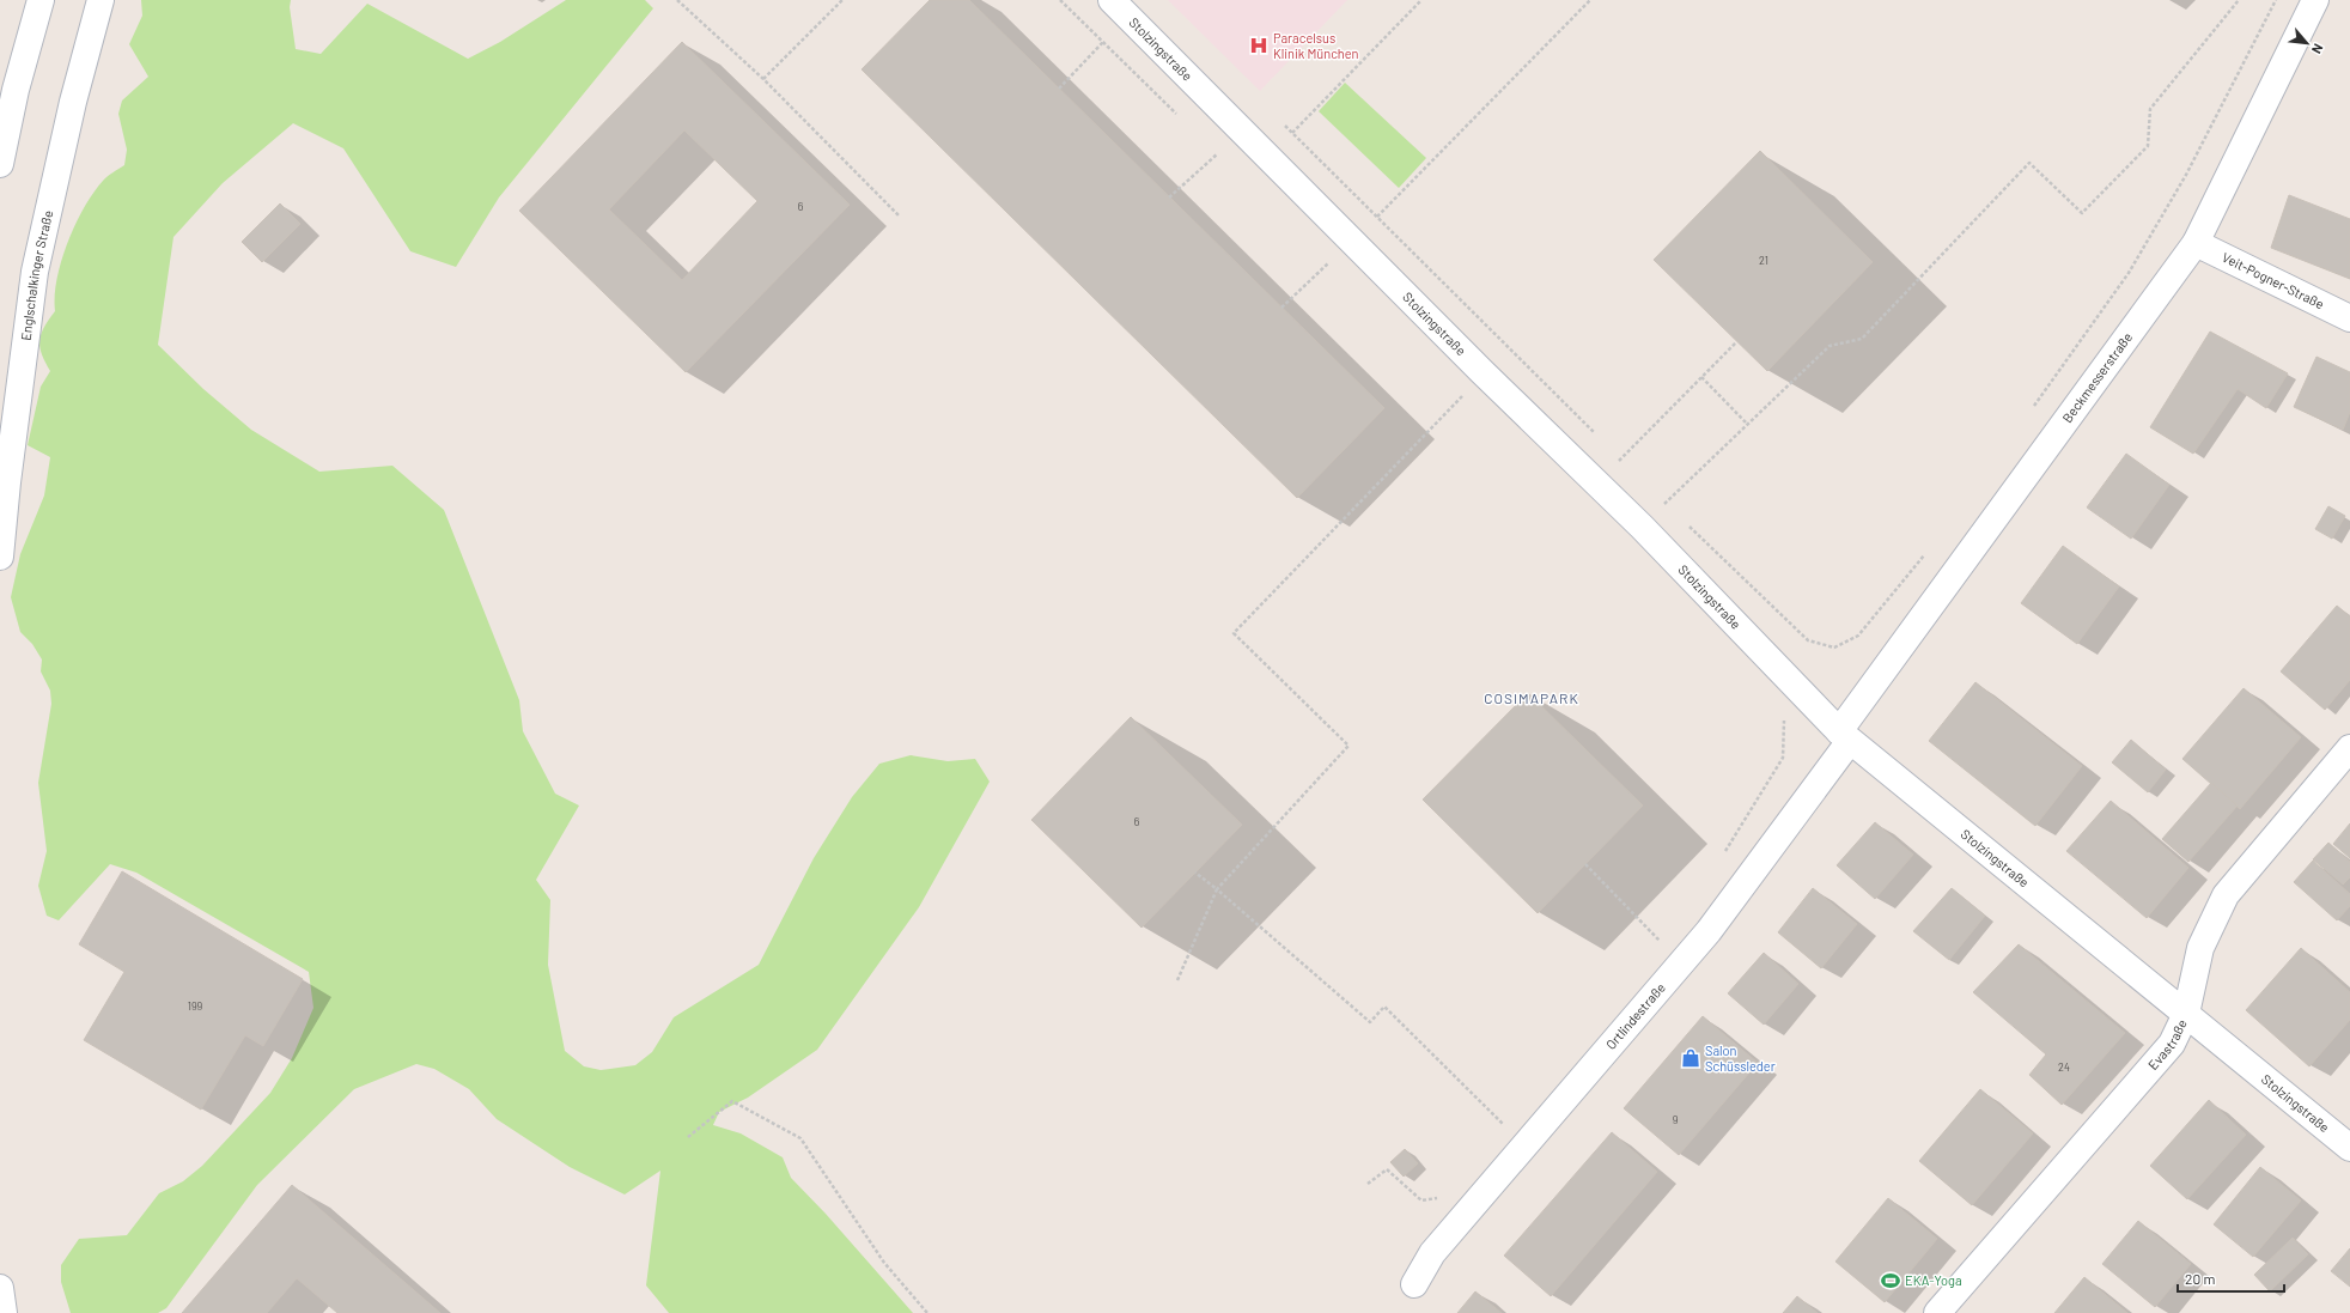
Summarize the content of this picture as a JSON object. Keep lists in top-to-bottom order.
{
  "streets": {
    "street": [
      "Stolzingstraße",
      "Englschalkinger Straße",
      "Veit-Pogner-Straße",
      "Beckmesserstraße",
      "Ortlindestraße",
      "Evastraße"
    ]
  },
  "crossings": [
    ["Stolzingstraße", "Beckmesserstraße"],
    ["Stolzingstraße", "Ortlindestraße"],
    ["Stolzingstraße", "Evastraße"],
    ["Veit-Pogner-Straße", "Beckmesserstraße"],
    ["Beckmesserstraße", "Ortlindestraße"]
  ],
  "districts": ["COSIMAPARK"],
  "places": {
    "hospital": ["Paracelsus Klinik München"],
    "shop": ["Salon Schüssleder"],
    "sports": ["EKA-Yoga"]
  },
  "house_numbers": [
    "6",
    "21",
    "6",
    "199",
    "24",
    "9"
  ],
  "scale_bar": "20 m",
  "north": "bottom right"
}
